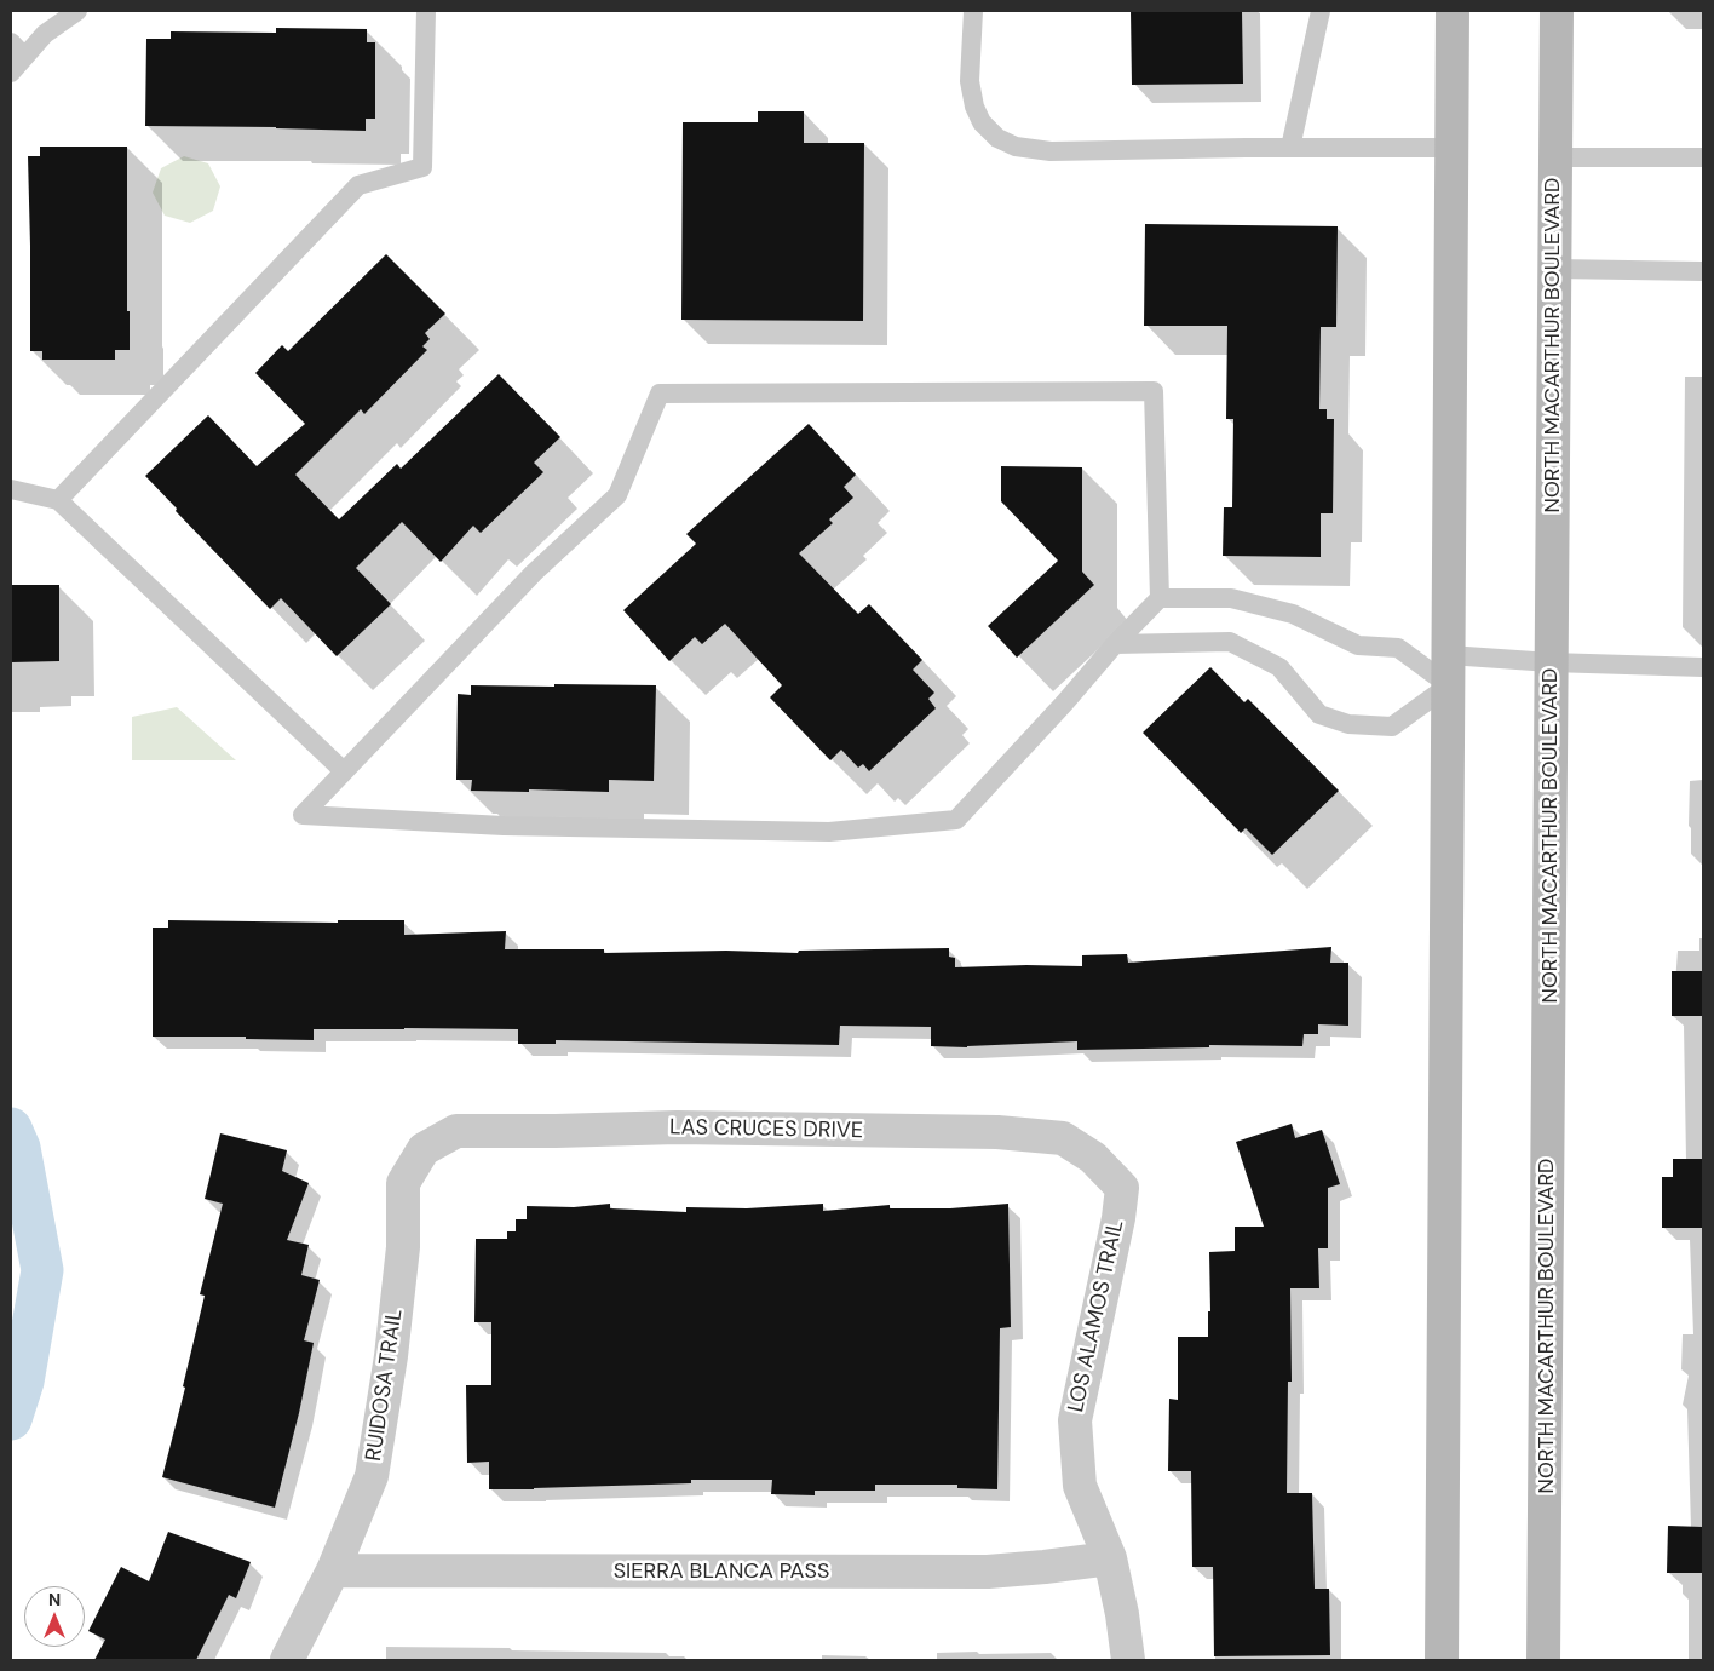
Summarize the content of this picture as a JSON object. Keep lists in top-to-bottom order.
{
  "streets": {
    "main road": ["NORTH MACARTHUR BOULEVARD"],
    "street": [
      "LAS CRUCES DRIVE",
      "LOS ALAMOS TRAIL",
      "RUIDOSA TRAIL",
      "SIERRA BLANCA PASS"
    ]
  },
  "crossings": [
    ["LAS CRUCES DRIVE", "LOS ALAMOS TRAIL"],
    ["LAS CRUCES DRIVE", "RUIDOSA TRAIL"],
    ["LOS ALAMOS TRAIL", "SIERRA BLANCA PASS"],
    ["RUIDOSA TRAIL", "SIERRA BLANCA PASS"]
  ],
  "north": "top"
}
